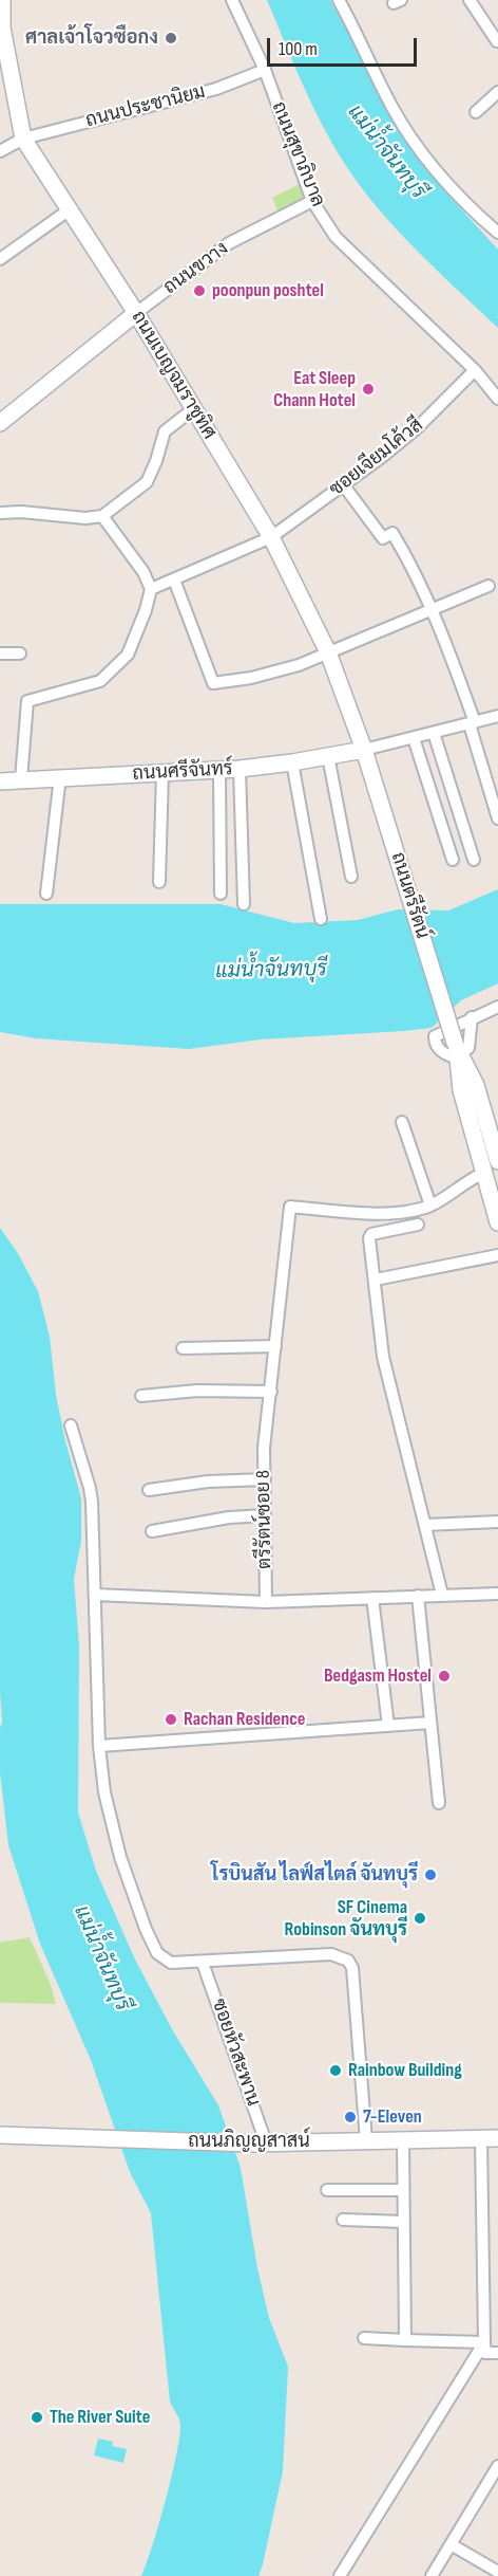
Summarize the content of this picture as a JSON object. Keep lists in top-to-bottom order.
{
  "streets": {
    "street": [
      "ถนนประชานิยม",
      "ถนนสุขาภิบาล",
      "ถนนขวาง",
      "ถนนเบญจมราชูทิศ",
      "ซอยเจียมโค้วสี",
      "ถนนศรีจันทร์",
      "ถนนตรีรัตน์",
      "ตรีรัตน์ซอย 8",
      "ซอยหัวสะพาน",
      "ถนนภิญญสาสน์"
    ]
  },
  "crossings": [
    ["ถนนประชานิยม", "ถนนสุขาภิบาล"],
    ["ถนนประชานิยม", "ถนนเบญจมราชูทิศ"],
    ["ถนนสุขาภิบาล", "ถนนขวาง"],
    ["ถนนสุขาภิบาล", "ซอยเจียมโค้วสี"],
    ["ถนนขวาง", "ถนนเบญจมราชูทิศ"],
    ["ถนนเบญจมราชูทิศ", "ซอยเจียมโค้วสี"],
    ["ถนนเบญจมราชูทิศ", "ถนนศรีจันทร์"],
    ["ถนนเบญจมราชูทิศ", "ถนนตรีรัตน์"],
    ["ถนนศรีจันทร์", "ถนนตรีรัตน์"],
    ["ซอยหัวสะพาน", "ถนนภิญญสาสน์"]
  ],
  "water": ["แม่น้ำจันทบุรี"],
  "places": [
    "ศาลเจ้าโจวซือกง",
    "poonpun poshtel",
    "Eat Sleep Chann Hotel",
    "Bedgasm Hostel",
    "Rachan Residence",
    "โรบินสัน ไลฟ์สไตล์ จันทบุรี",
    "SF Cinema Robinson จันทบุรี",
    "Rainbow Building",
    "7-Eleven",
    "The River Suite"
  ],
  "scale_bar": "100 m"
}
